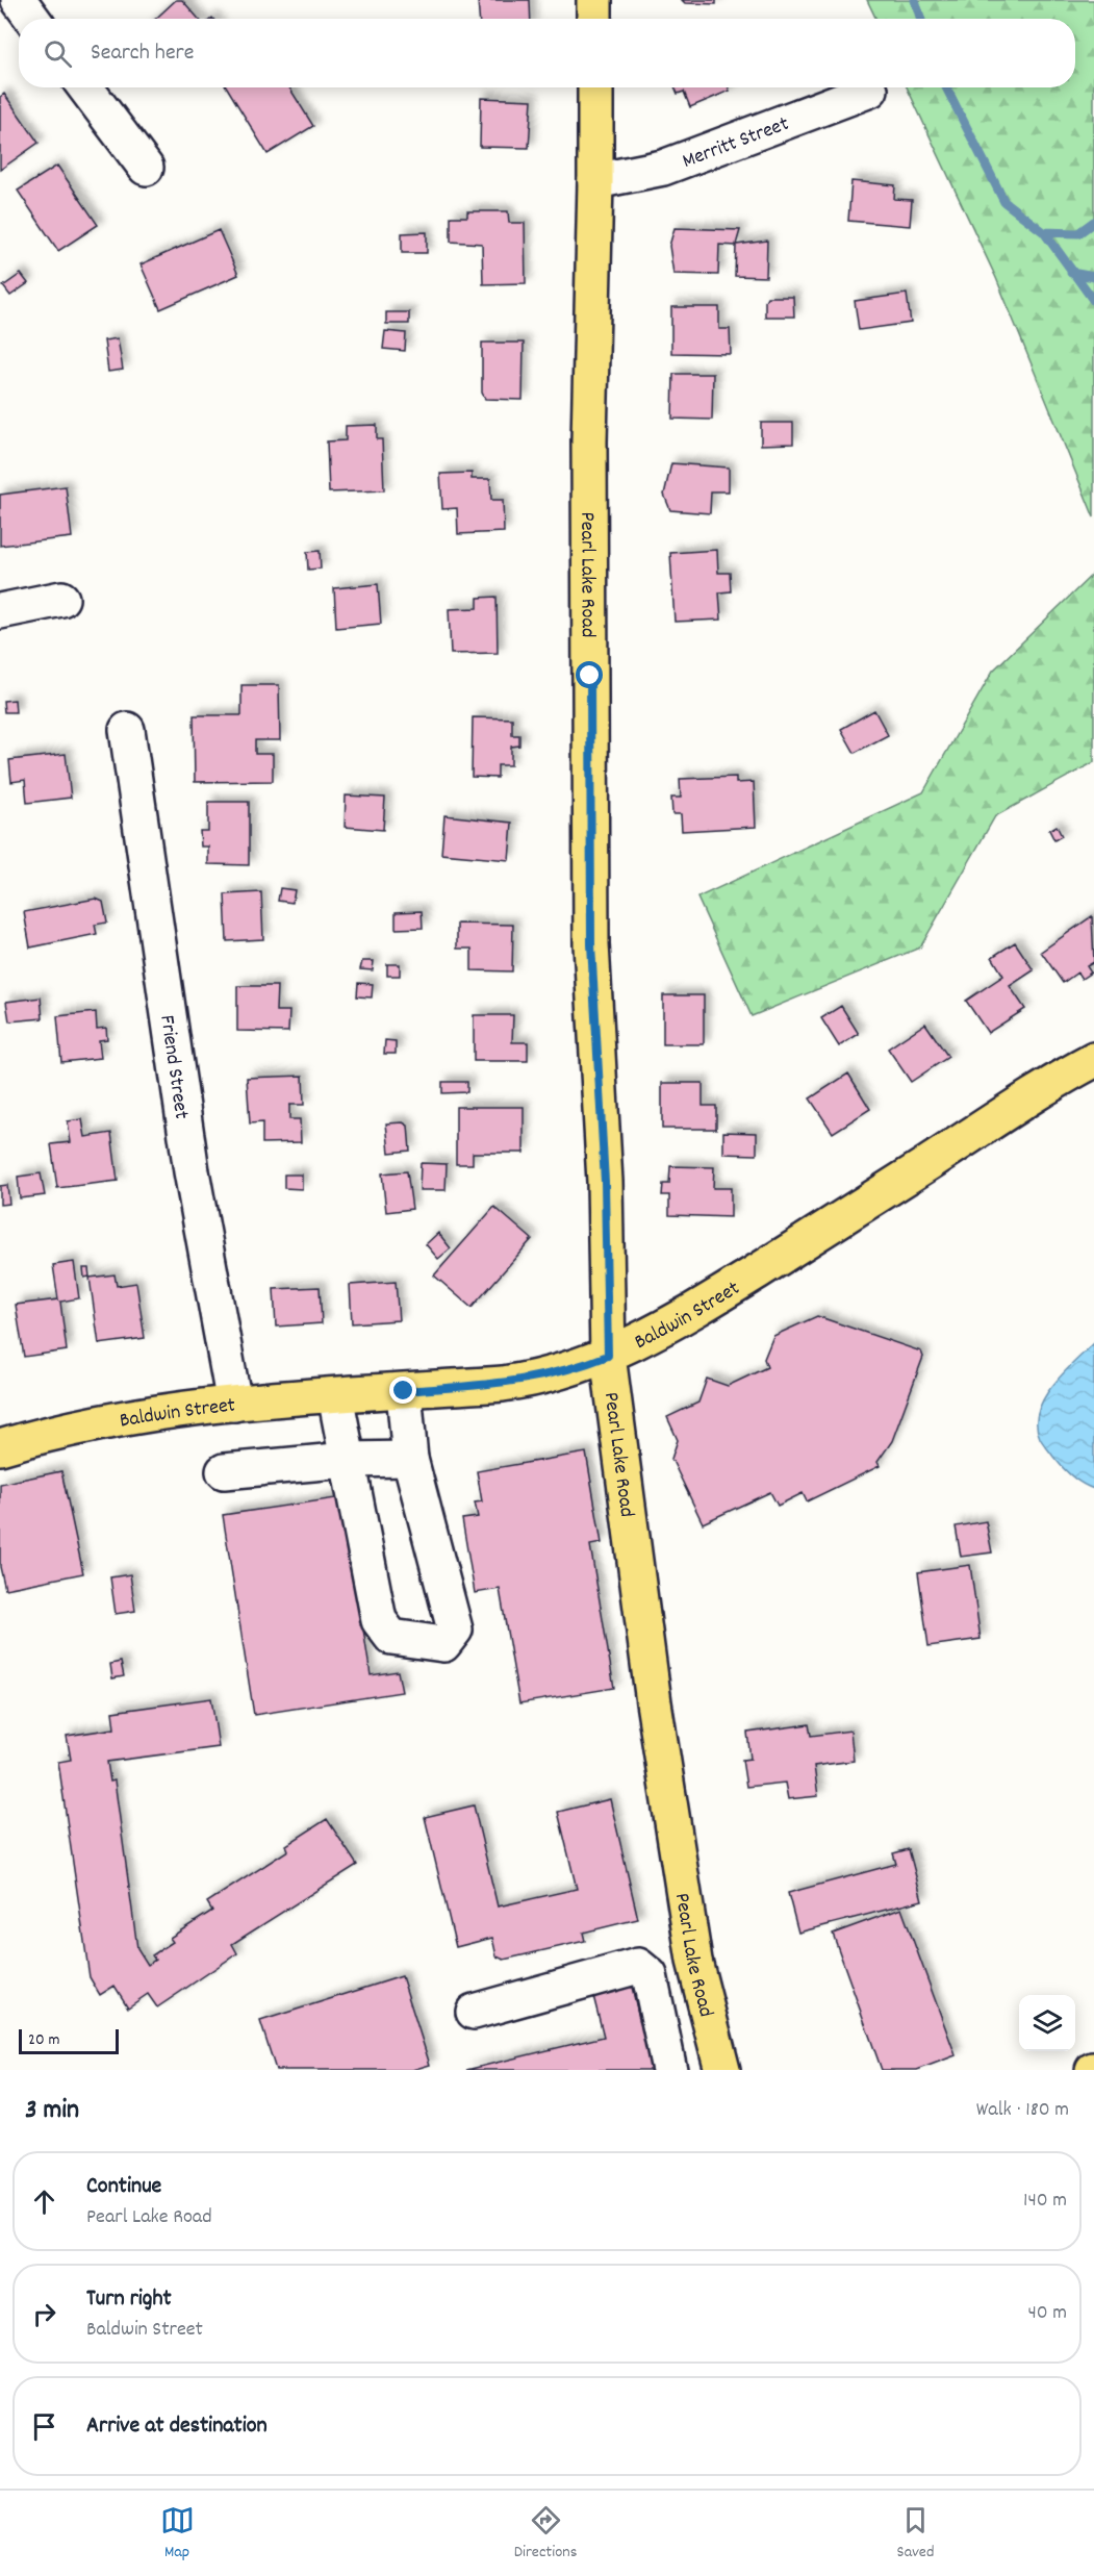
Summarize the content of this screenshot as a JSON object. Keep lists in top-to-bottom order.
{
  "streets": {
    "main road": ["Pearl Lake Road", "Baldwin Street"],
    "street": ["Merritt Street", "Friend Street"]
  },
  "crossings": [
    ["Merritt Street", "Pearl Lake Road"],
    ["Pearl Lake Road", "Baldwin Street"],
    ["Friend Street", "Baldwin Street"]
  ],
  "scale_bar": "20 m",
  "page": {
    "search": "Search here",
    "scale": "20 m",
    "heading": ["3 min", "Walk · 180 m"],
    "list": [
      ["Continue", "Pearl Lake Road", "140 m"],
      ["Turn right", "Baldwin Street", "40 m"],
      "Arrive at destination"
    ],
    "nav": ["Map", "Directions", "Saved"]
  }
}
